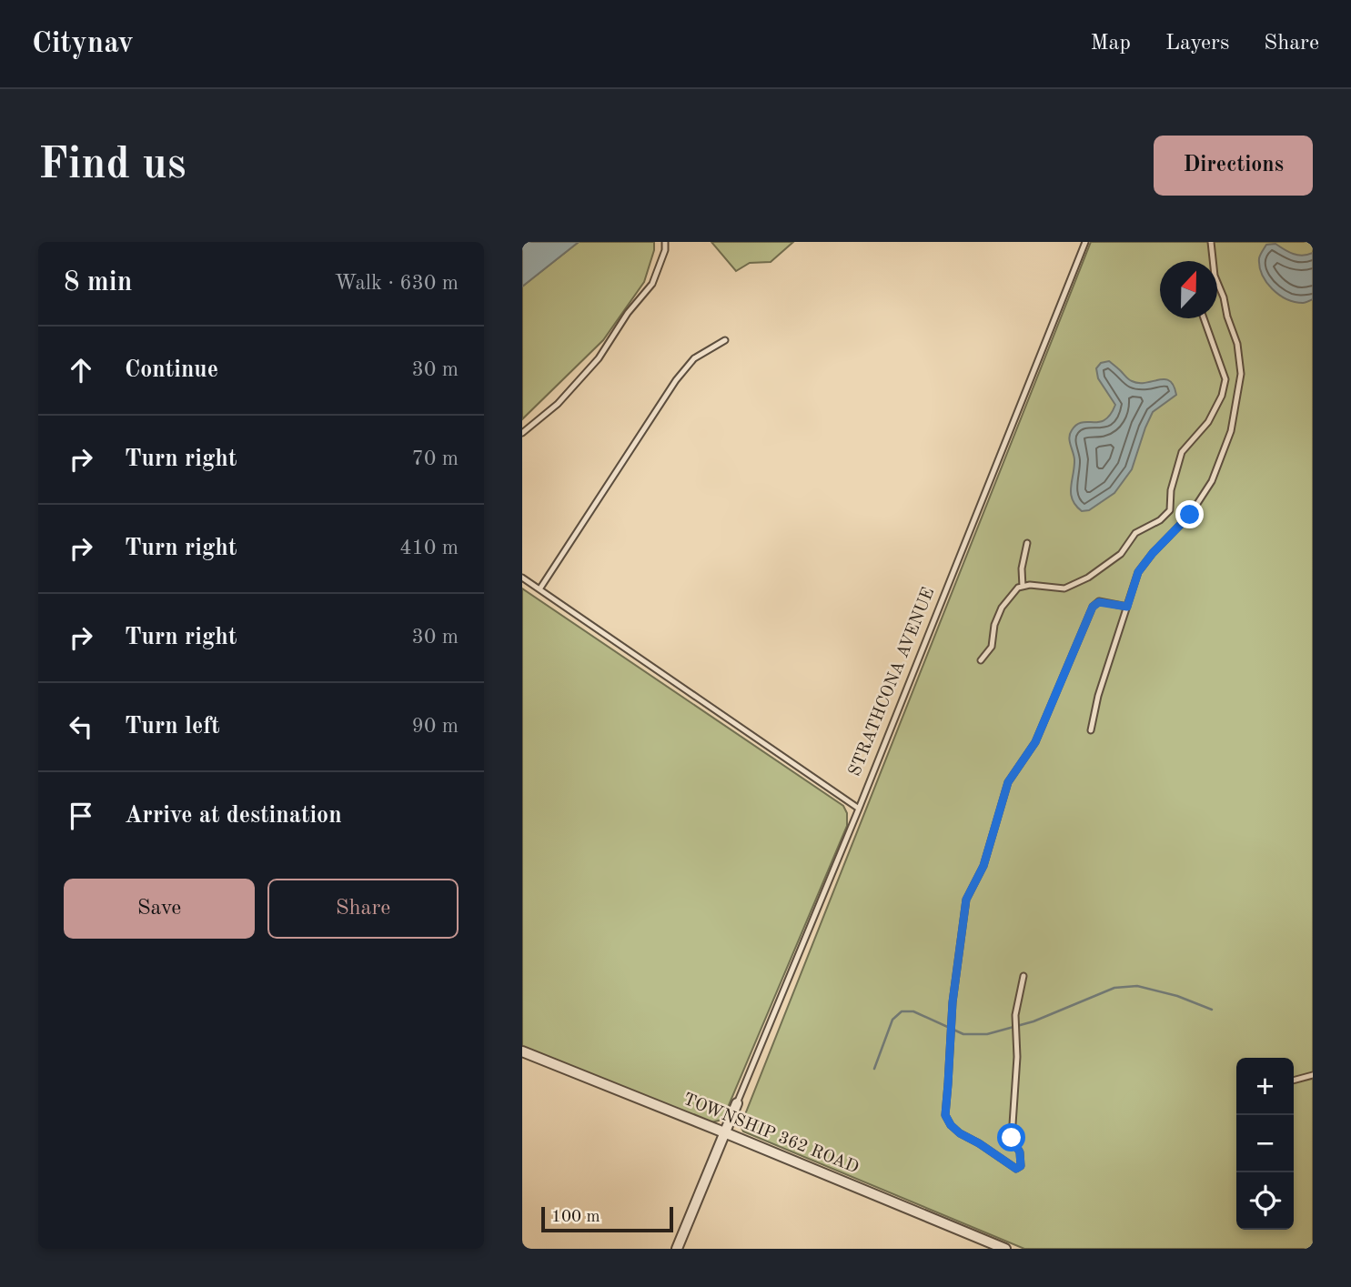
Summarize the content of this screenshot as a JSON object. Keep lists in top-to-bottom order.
{
  "streets": {
    "street": ["STRATHCONA AVENUE", "TOWNSHIP 362 ROAD"]
  },
  "crossings": [
    ["STRATHCONA AVENUE", "TOWNSHIP 362 ROAD"]
  ],
  "scale_bar": "100 m",
  "north": "top",
  "page": {
    "header": "Citynav",
    "nav": ["Map", "Layers", "Share"],
    "buttons": [
      "Directions",
      ["Save", "Share"]
    ],
    "title": "Find us",
    "heading": ["8 min", "Walk · 630 m"],
    "list": [
      ["Continue", "30 m"],
      ["Turn right", "70 m"],
      ["Turn right", "410 m"],
      ["Turn right", "30 m"],
      ["Turn left", "90 m"],
      "Arrive at destination"
    ],
    "map_buttons": ["+", "−"],
    "scale": "100 m"
  }
}
